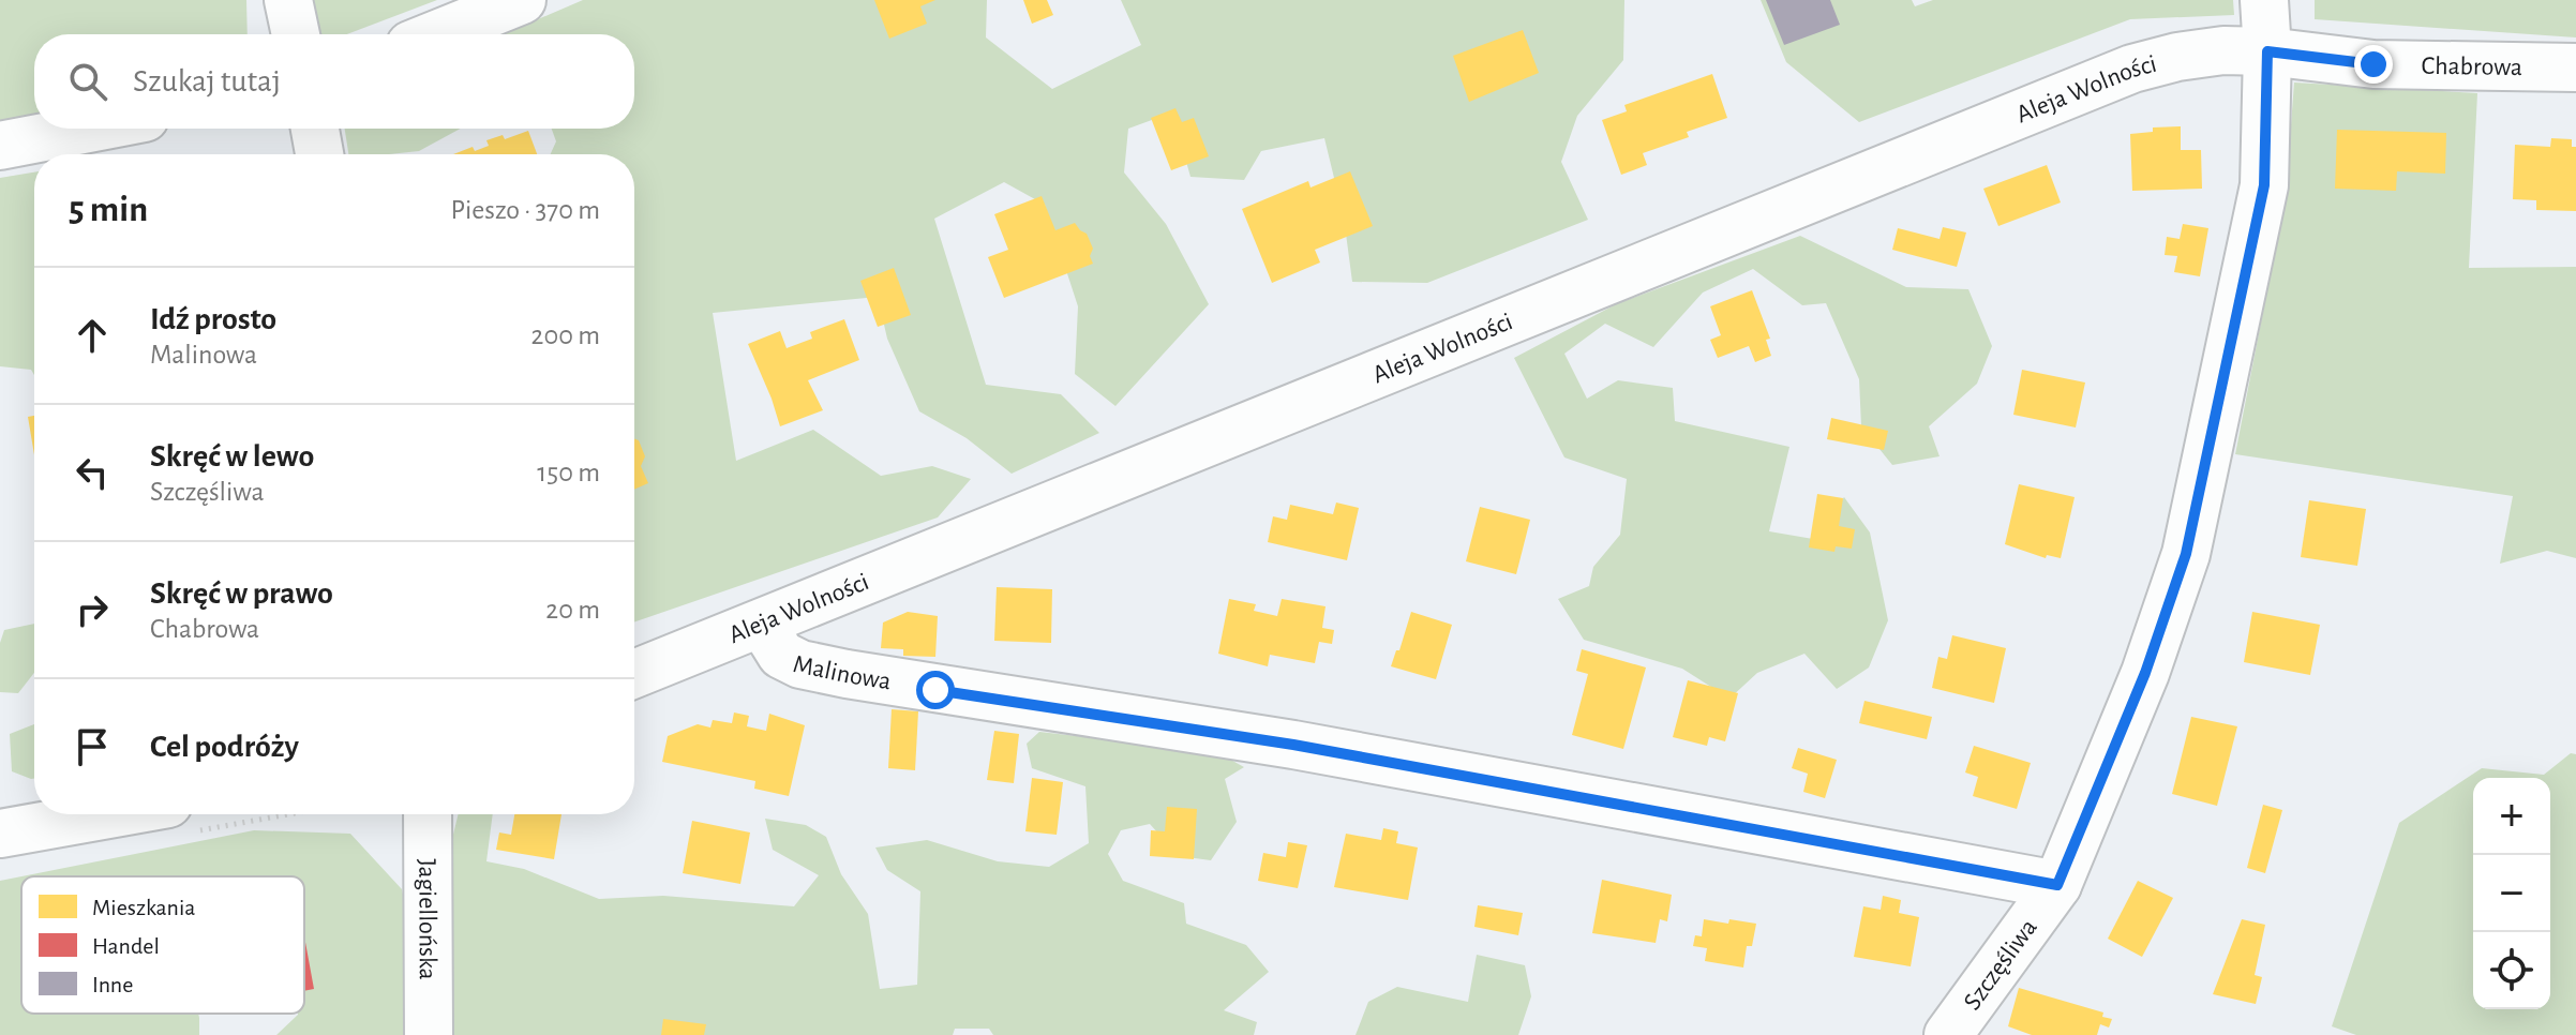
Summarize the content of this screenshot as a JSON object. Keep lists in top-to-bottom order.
{
  "streets": {
    "street": [
      "Chabrowa",
      "Aleja Wolności",
      "Malinowa",
      "Jagiellońska",
      "Szczęśliwa"
    ]
  },
  "crossings": [
    ["Chabrowa", "Aleja Wolności"],
    ["Chabrowa", "Szczęśliwa"],
    ["Aleja Wolności", "Malinowa"],
    ["Aleja Wolności", "Szczęśliwa"],
    ["Malinowa", "Szczęśliwa"]
  ],
  "legend": ["Mieszkania", "Handel", "Inne"],
  "page": {
    "search": "Szukaj tutaj",
    "heading": ["5 min", "Pieszo · 370 m"],
    "list": [
      ["Idź prosto", "Malinowa", "200 m"],
      ["Skręć w lewo", "Szczęśliwa", "150 m"],
      ["Skręć w prawo", "Chabrowa", "20 m"],
      "Cel podróży"
    ],
    "map_buttons": ["+", "−"]
  }
}
